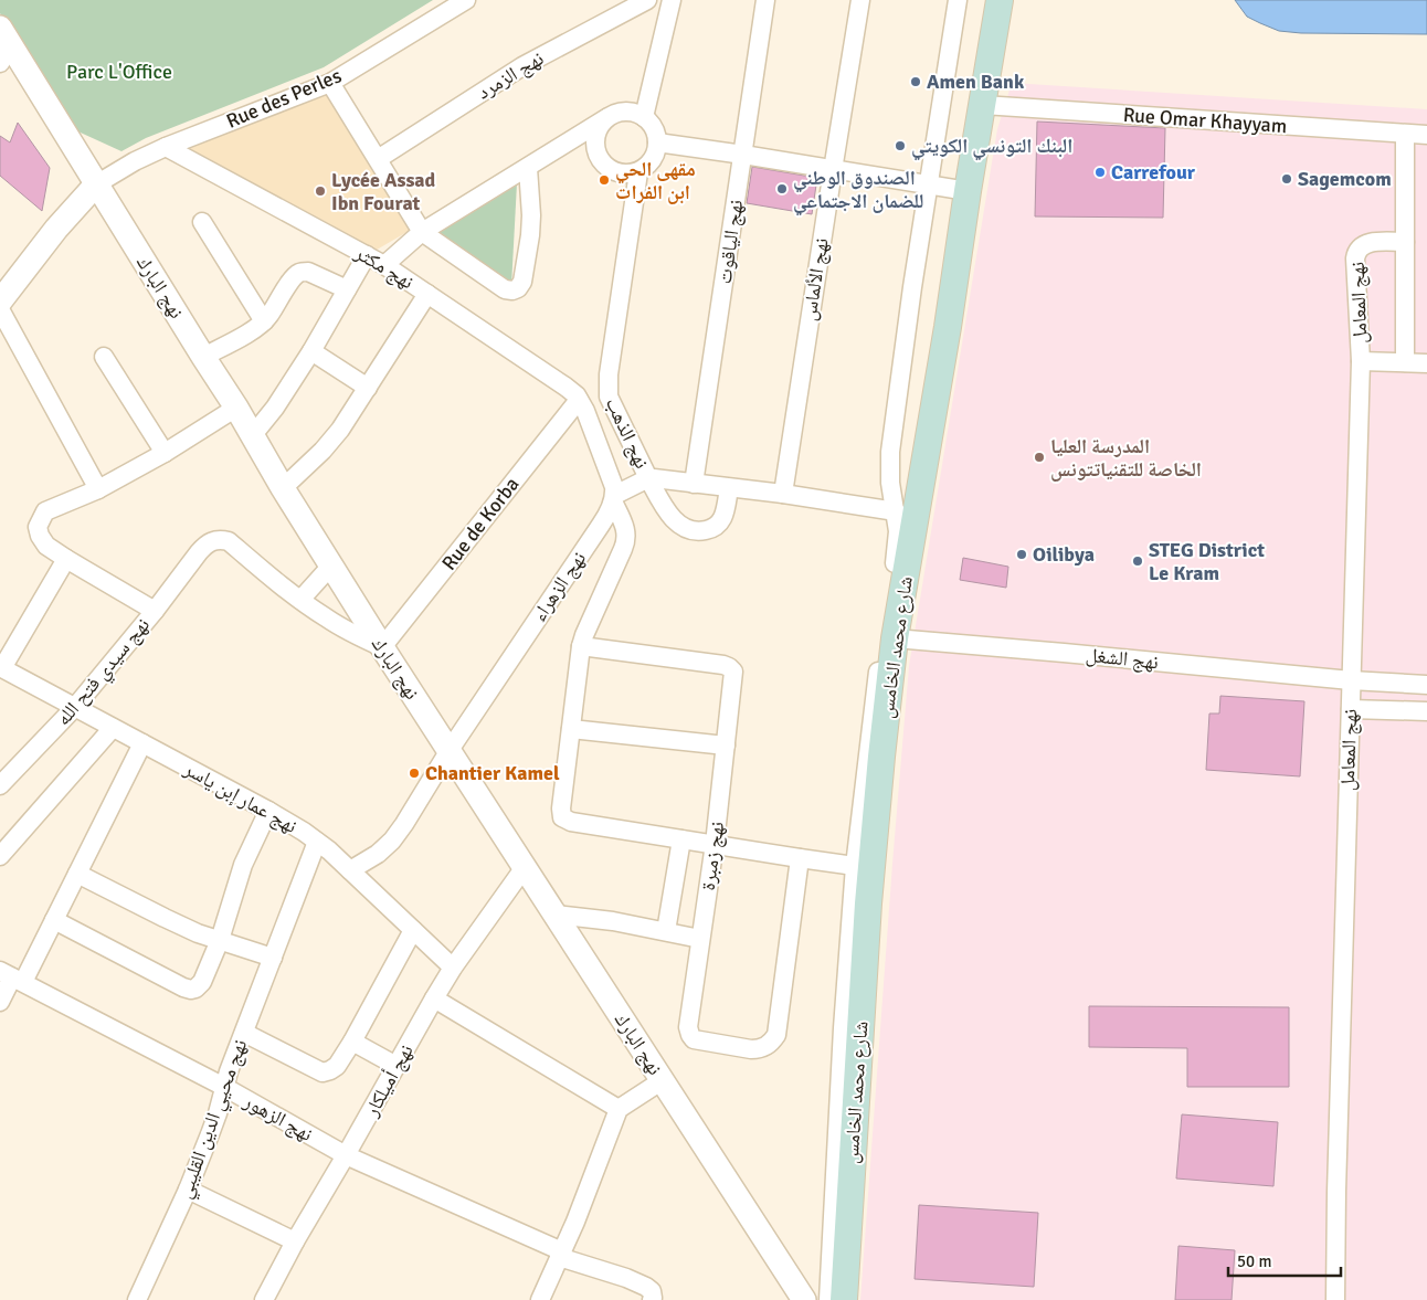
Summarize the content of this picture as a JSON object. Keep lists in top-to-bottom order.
{
  "streets": {
    "main road": ["شارع محمد الخامس"],
    "street": [
      "نهج الزمرد",
      "Rue des Perles",
      "Rue Omar Khayyam",
      "نهج الياقوت",
      "نهج مكثر",
      "نهج الألماس",
      "نهج البارك",
      "نهج المعامل",
      "نهج الذهب",
      "Rue de Korba",
      "نهج الزهراء",
      "نهج الشغل",
      "نهج سيدي فتح الله",
      "نهج عمار إبن ياسر",
      "نهج زمبرة",
      "نهج أميلكار",
      "نهج الزهور",
      "نهج محيي الدين القليبي"
    ]
  },
  "crossings": [
    ["Rue des Perles", "نهج مكثر"],
    ["Rue des Perles", "نهج البارك"],
    ["Rue Omar Khayyam", "شارع محمد الخامس"],
    ["نهج الياقوت", "نهج الذهب"],
    ["نهج مكثر", "Rue de Korba"],
    ["نهج الألماس", "نهج الذهب"],
    ["نهج البارك", "Rue de Korba"],
    ["نهج البارك", "نهج الزهراء"],
    ["نهج البارك", "نهج أميلكار"],
    ["نهج المعامل", "نهج الشغل"],
    ["نهج الذهب", "Rue de Korba"],
    ["نهج الزهراء", "نهج عمار إبن ياسر"],
    ["شارع محمد الخامس", "نهج الشغل"],
    ["نهج سيدي فتح الله", "نهج عمار إبن ياسر"],
    ["نهج عمار إبن ياسر", "نهج أميلكار"],
    ["نهج عمار إبن ياسر", "نهج محيي الدين القليبي"],
    ["نهج أميلكار", "نهج الزهور"],
    ["نهج الزهور", "نهج محيي الدين القليبي"]
  ],
  "parks": ["Parc L'Office"],
  "places": [
    "Amen Bank",
    "البنك التونسي الكويتي",
    "Carrefour",
    "Sagemcom",
    "مقهى الحي ابن الفرات",
    "الصندوق الوطني للضمان الاجتماعي",
    "Lycée Assad Ibn Fourat",
    "المدرسة العليا الخاصة للتقنياتتونس",
    "Oilibya",
    "STEG District Le Kram",
    "Chantier Kamel"
  ],
  "scale_bar": "50 m"
}
